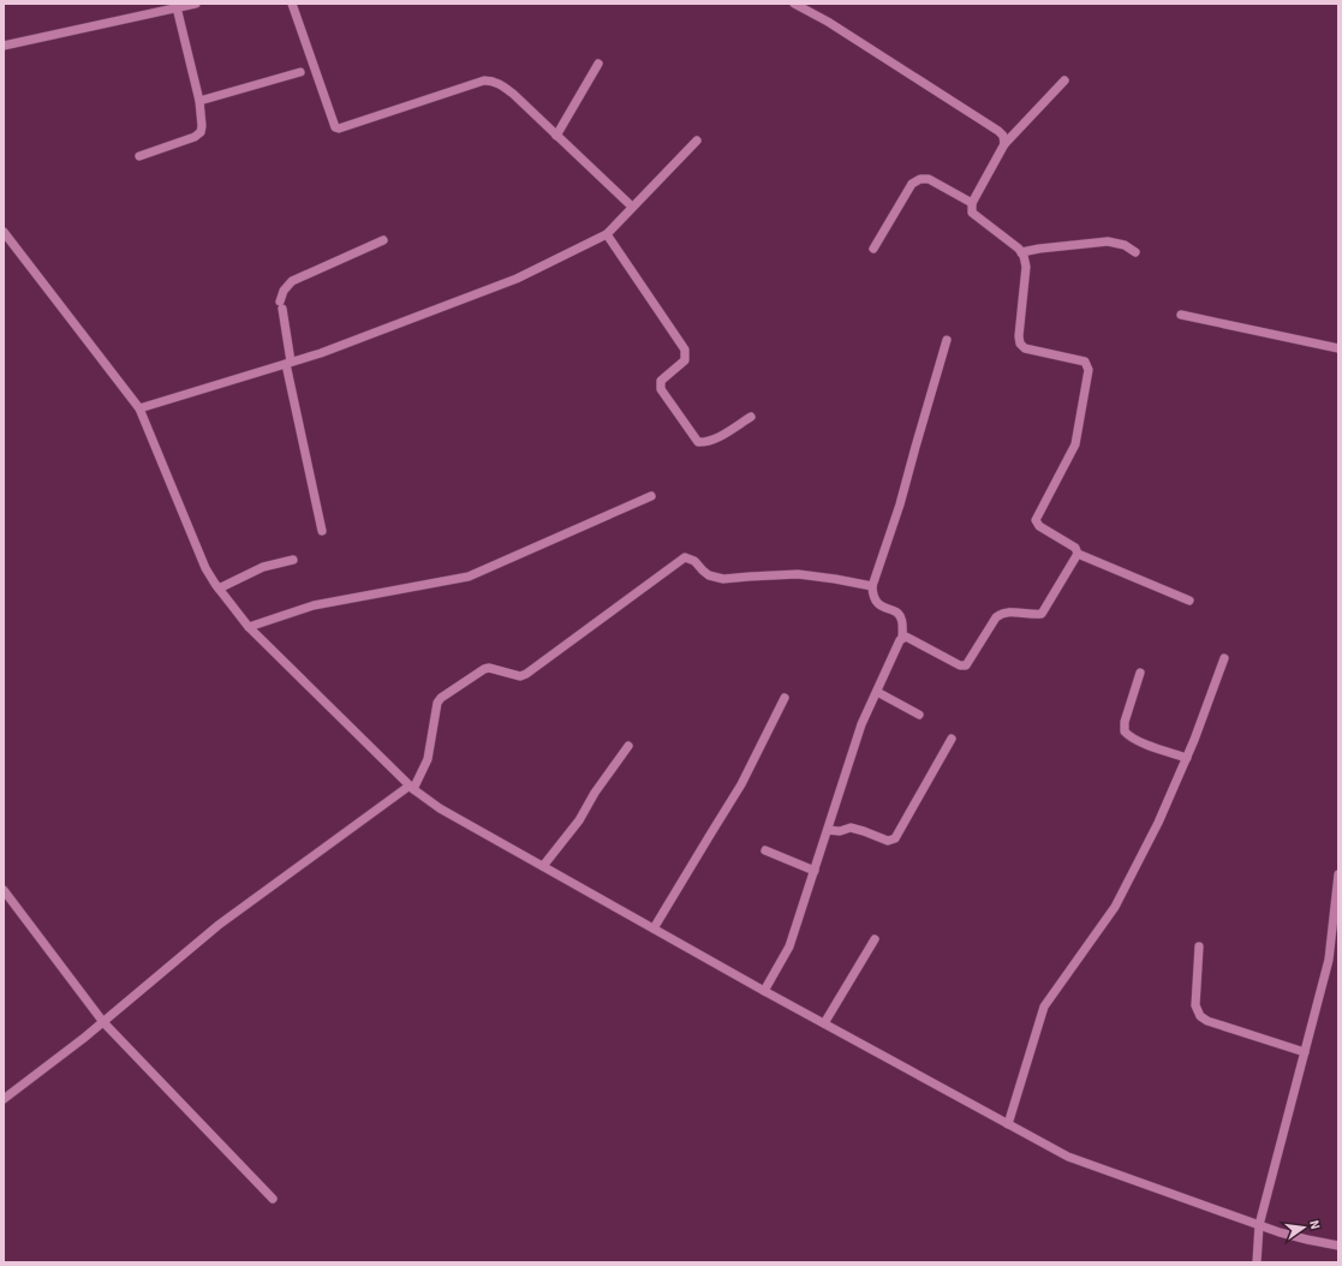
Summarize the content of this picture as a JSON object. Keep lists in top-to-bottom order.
{
  "north": "right"
}
